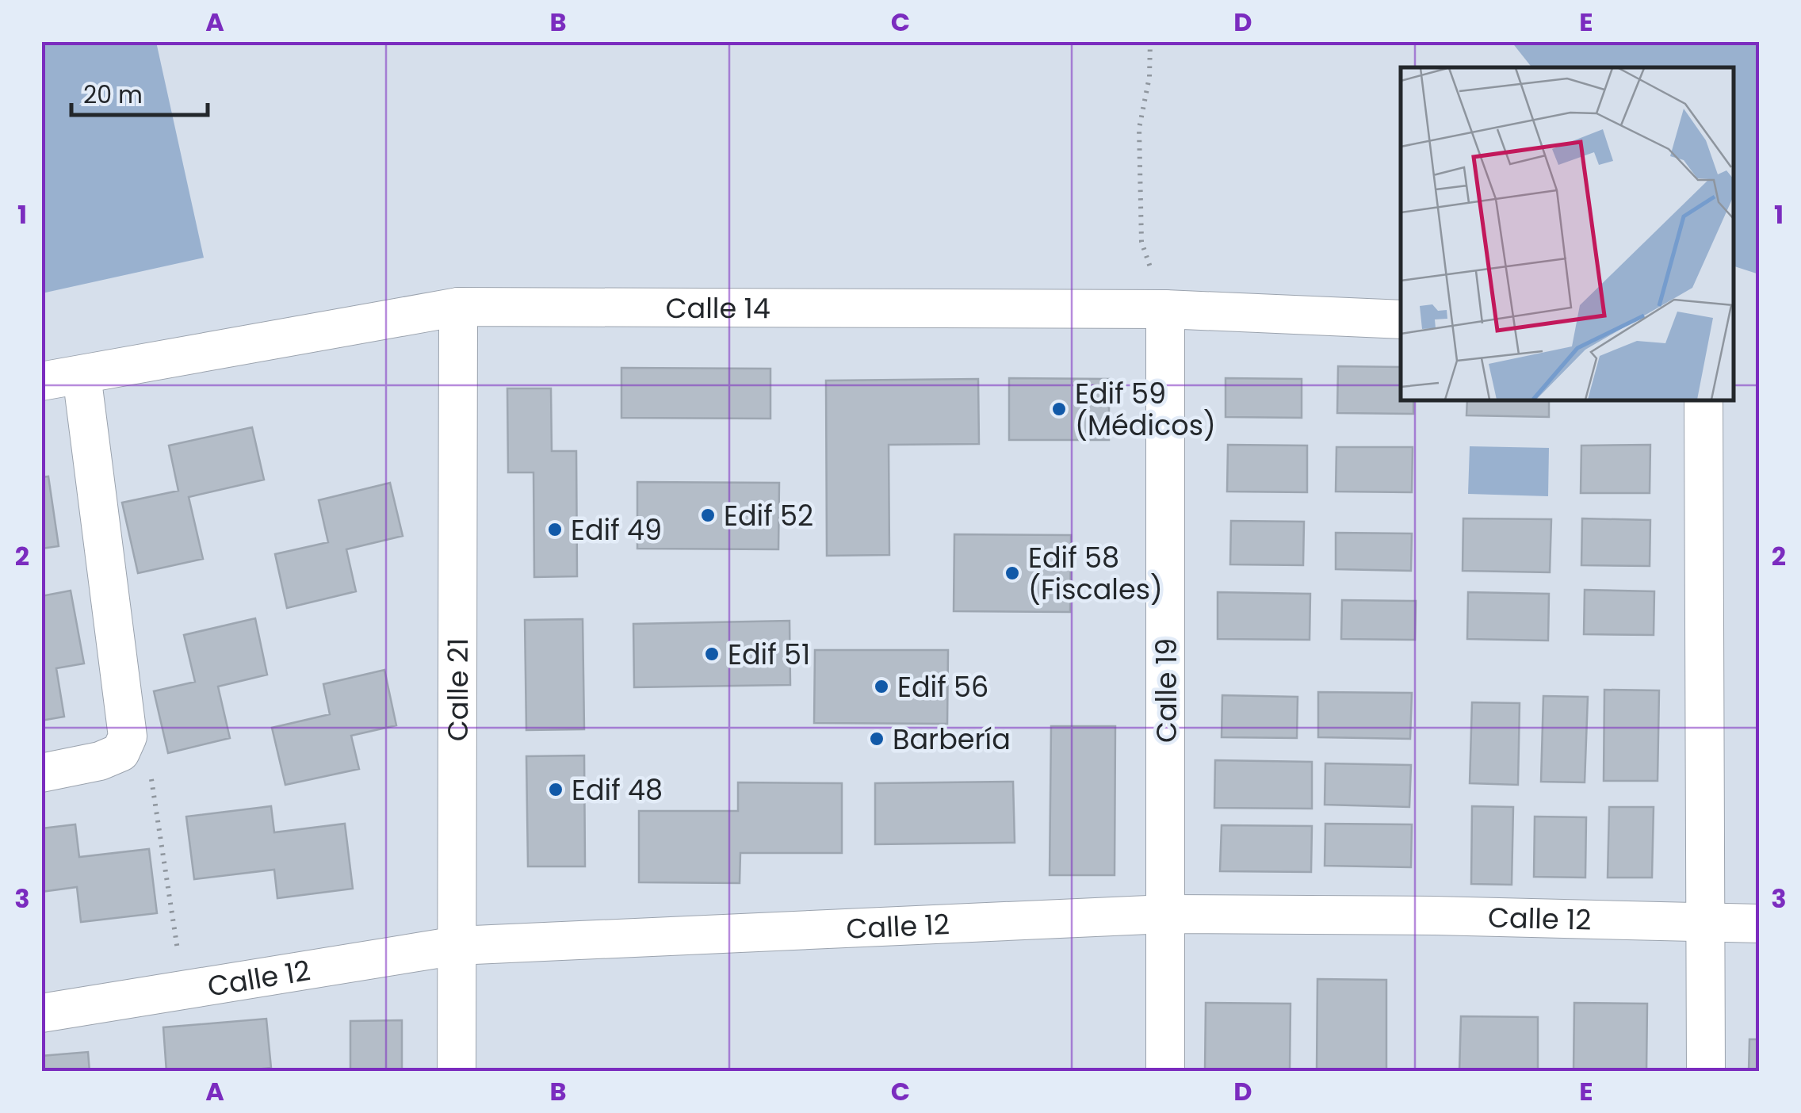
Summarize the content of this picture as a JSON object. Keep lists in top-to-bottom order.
{
  "streets": {
    "street": [
      "Calle 14",
      "Calle 21",
      "Calle 19",
      "Calle 12"
    ]
  },
  "crossings": [
    ["Calle 14", "Calle 21"],
    ["Calle 14", "Calle 19"],
    ["Calle 21", "Calle 12"],
    ["Calle 19", "Calle 12"]
  ],
  "places": [
    "Edif 59 (Médicos)",
    "Edif 52",
    "Edif 49",
    "Edif 58 (Fiscales)",
    "Edif 51",
    "Edif 56",
    "Barbería",
    "Edif 48"
  ],
  "scale_bar": "20 m",
  "grid": {
    "columns": [
      "A",
      "B",
      "C",
      "D",
      "E"
    ],
    "rows": ["1", "2", "3"]
  }
}
